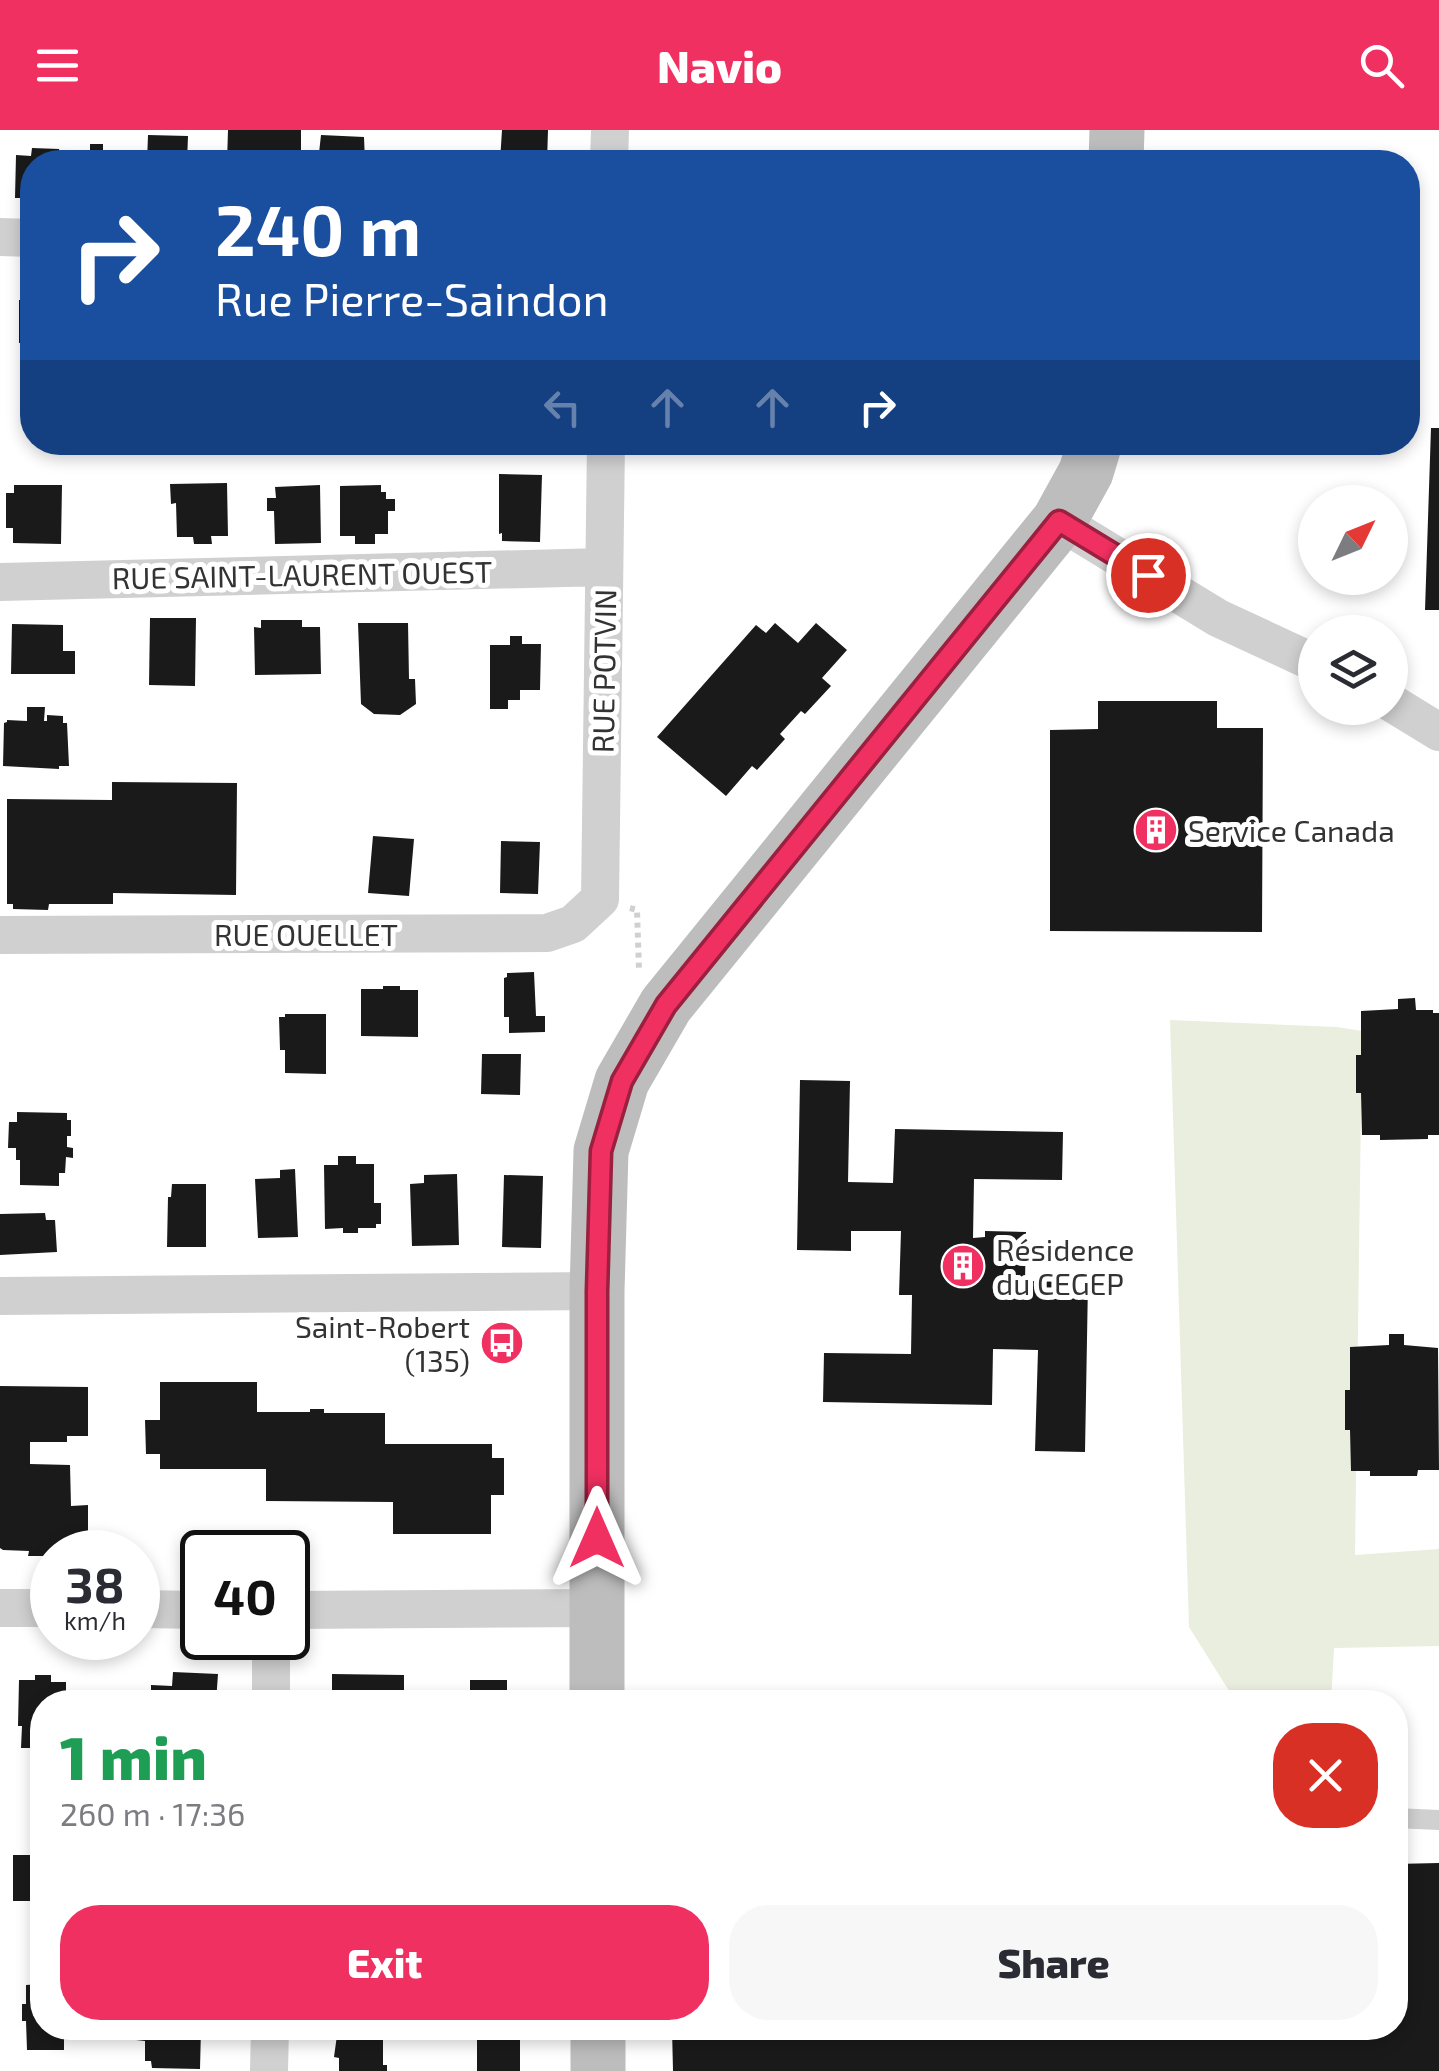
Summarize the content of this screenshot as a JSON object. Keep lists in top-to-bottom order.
{
  "streets": {
    "street": ["RUE SAINT-LAURENT OUEST", "RUE POTVIN", "RUE OUELLET"]
  },
  "crossings": [
    ["RUE SAINT-LAURENT OUEST", "RUE POTVIN"],
    ["RUE POTVIN", "RUE OUELLET"]
  ],
  "places": {
    "building": ["Service Canada", "Résidence du CEGEP"],
    "bus stop": ["Saint-Robert (135)"]
  },
  "north": "top right",
  "page": {
    "header": "Navio",
    "turn": ["240 m", "Rue Pierre-Saindon"],
    "speed": "38 km/h",
    "limit": "40",
    "heading": ["1 min", "260 m · 17:36"],
    "buttons": ["Exit", "Share"]
  }
}
